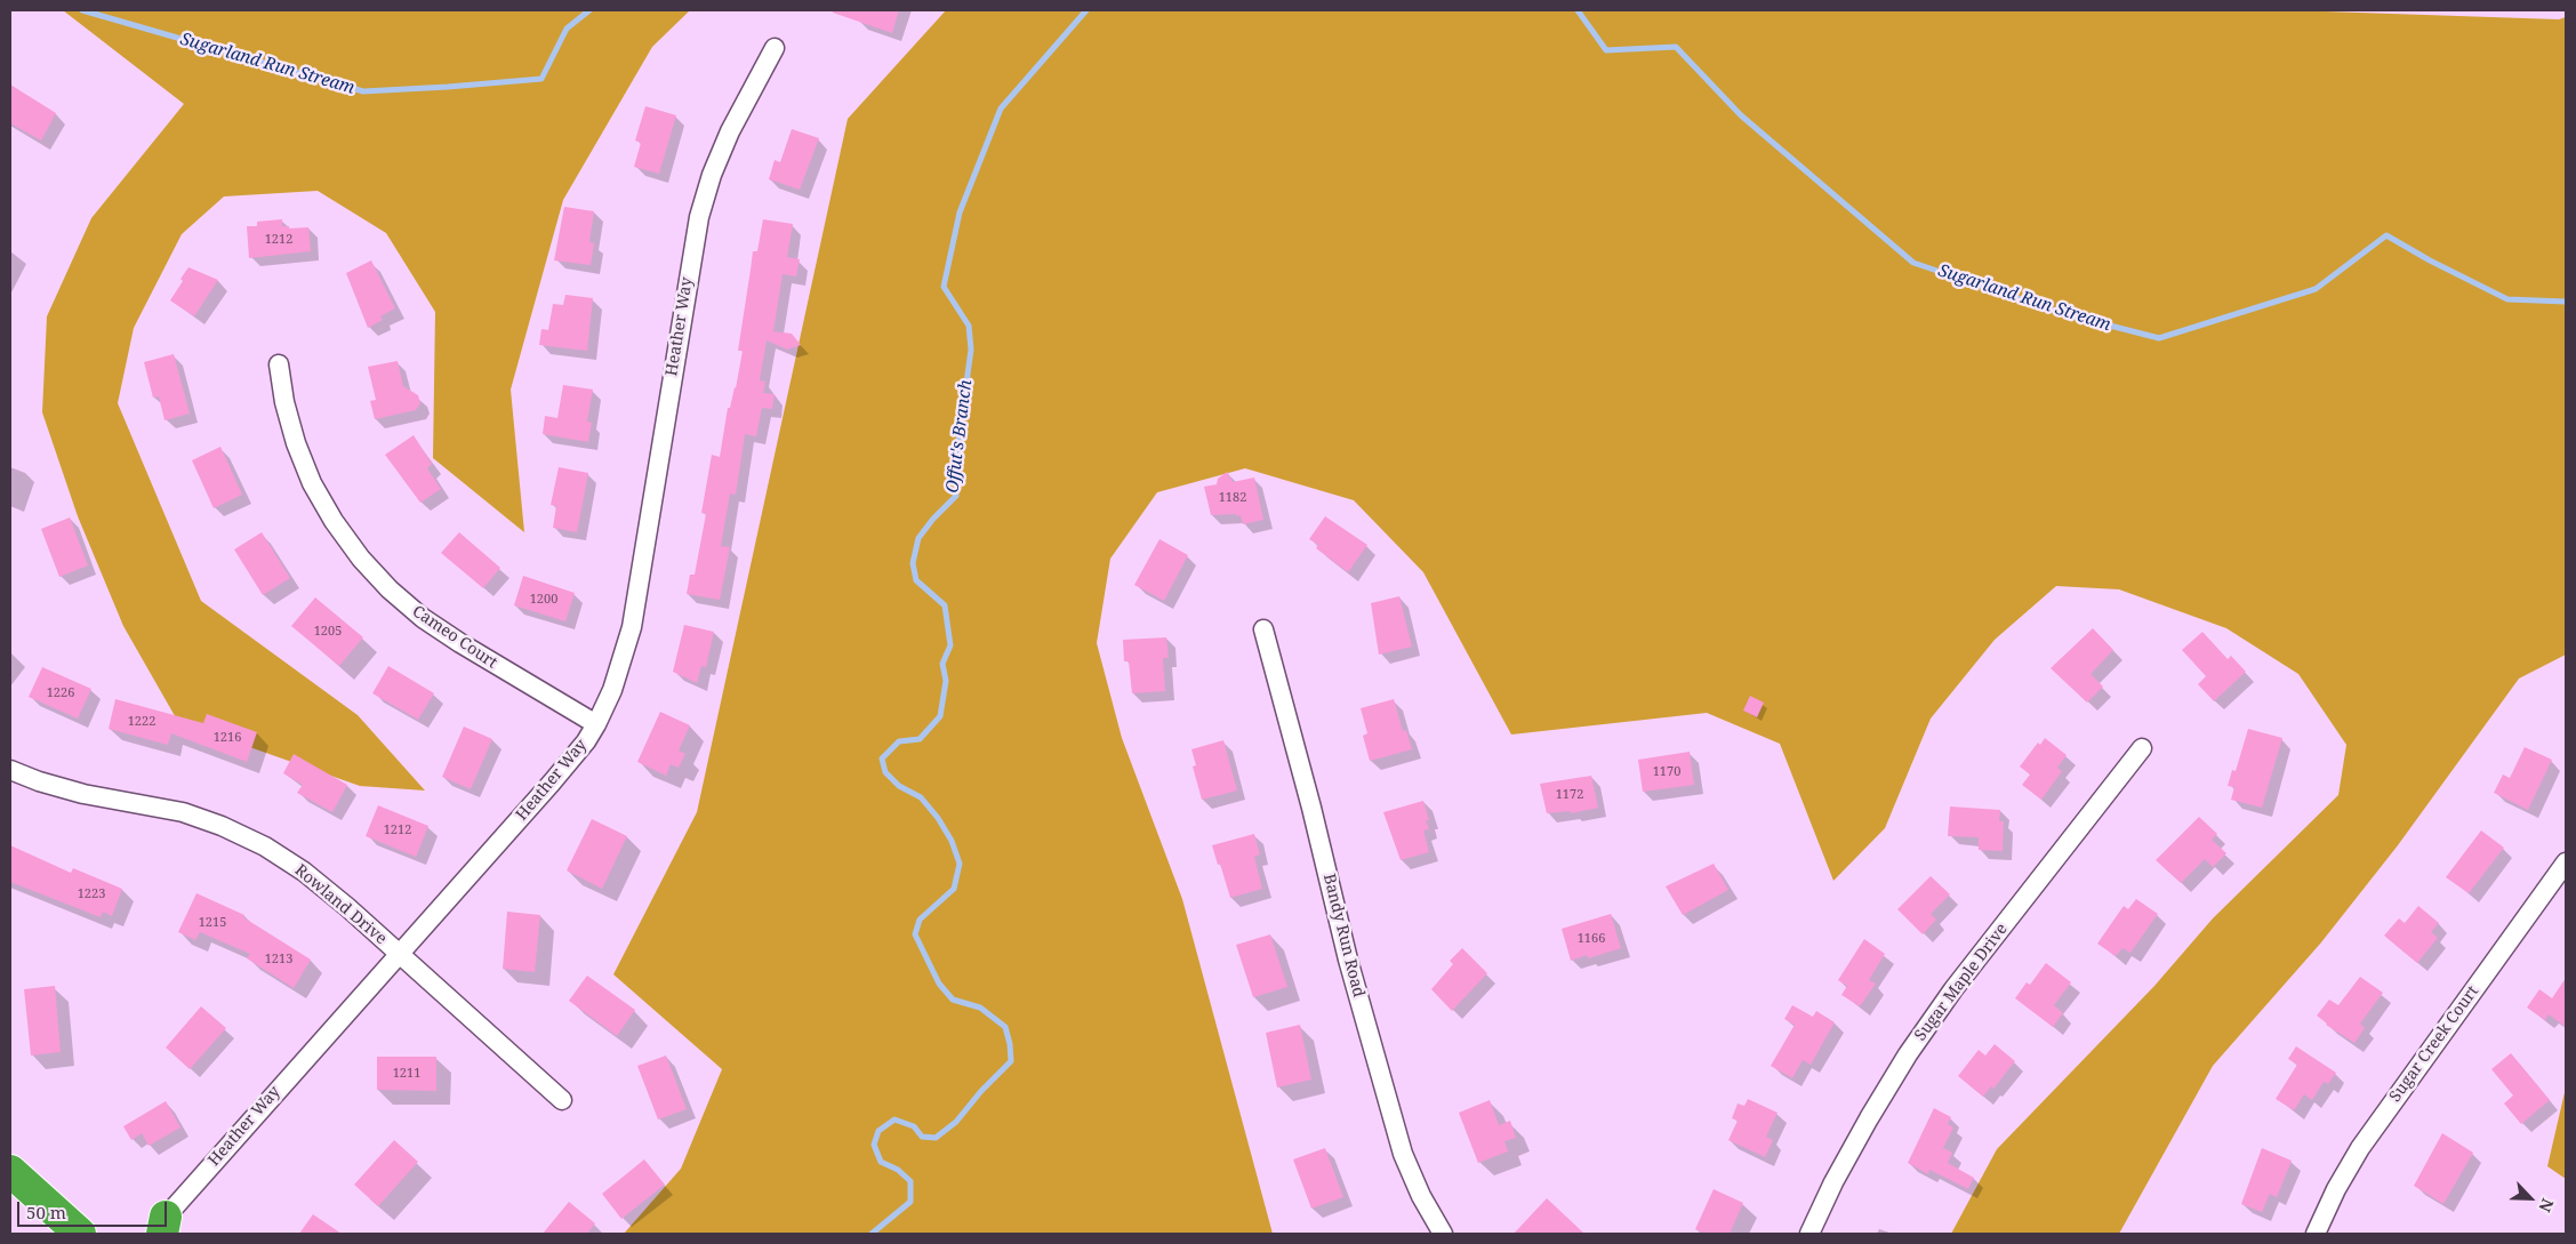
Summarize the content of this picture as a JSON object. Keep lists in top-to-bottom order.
{
  "streets": {
    "street": [
      "Heather Way",
      "Cameo Court",
      "Rowland Drive",
      "Bandy Run Road",
      "Sugar Maple Drive",
      "Sugar Creek Court"
    ]
  },
  "crossings": [
    ["Heather Way", "Cameo Court"],
    ["Heather Way", "Rowland Drive"]
  ],
  "water": ["Sugarland Run Stream", "Offut's Branch"],
  "house_numbers": [
    "1212",
    "1182",
    "1200",
    "1205",
    "1226",
    "1222",
    "1216",
    "1170",
    "1172",
    "1212",
    "1223",
    "1215",
    "1166",
    "1213",
    "1211"
  ],
  "scale_bar": "50 m",
  "north": "bottom right"
}
